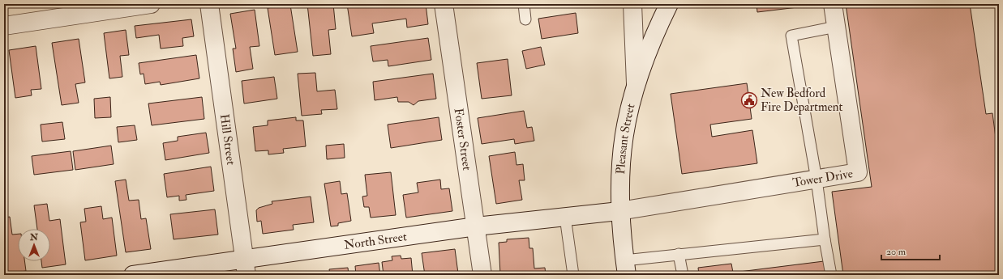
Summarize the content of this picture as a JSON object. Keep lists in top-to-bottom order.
{
  "streets": {
    "street": [
      "Foster Street",
      "Pleasant Street",
      "Hill Street",
      "Tower Drive",
      "North Street"
    ]
  },
  "crossings": [
    ["Foster Street", "North Street"],
    ["Pleasant Street", "Tower Drive"],
    ["Pleasant Street", "North Street"],
    ["Hill Street", "North Street"],
    ["Tower Drive", "North Street"]
  ],
  "places": {
    "public building": ["New Bedford Fire Department"]
  },
  "scale_bar": "20 m",
  "north": "top"
}
